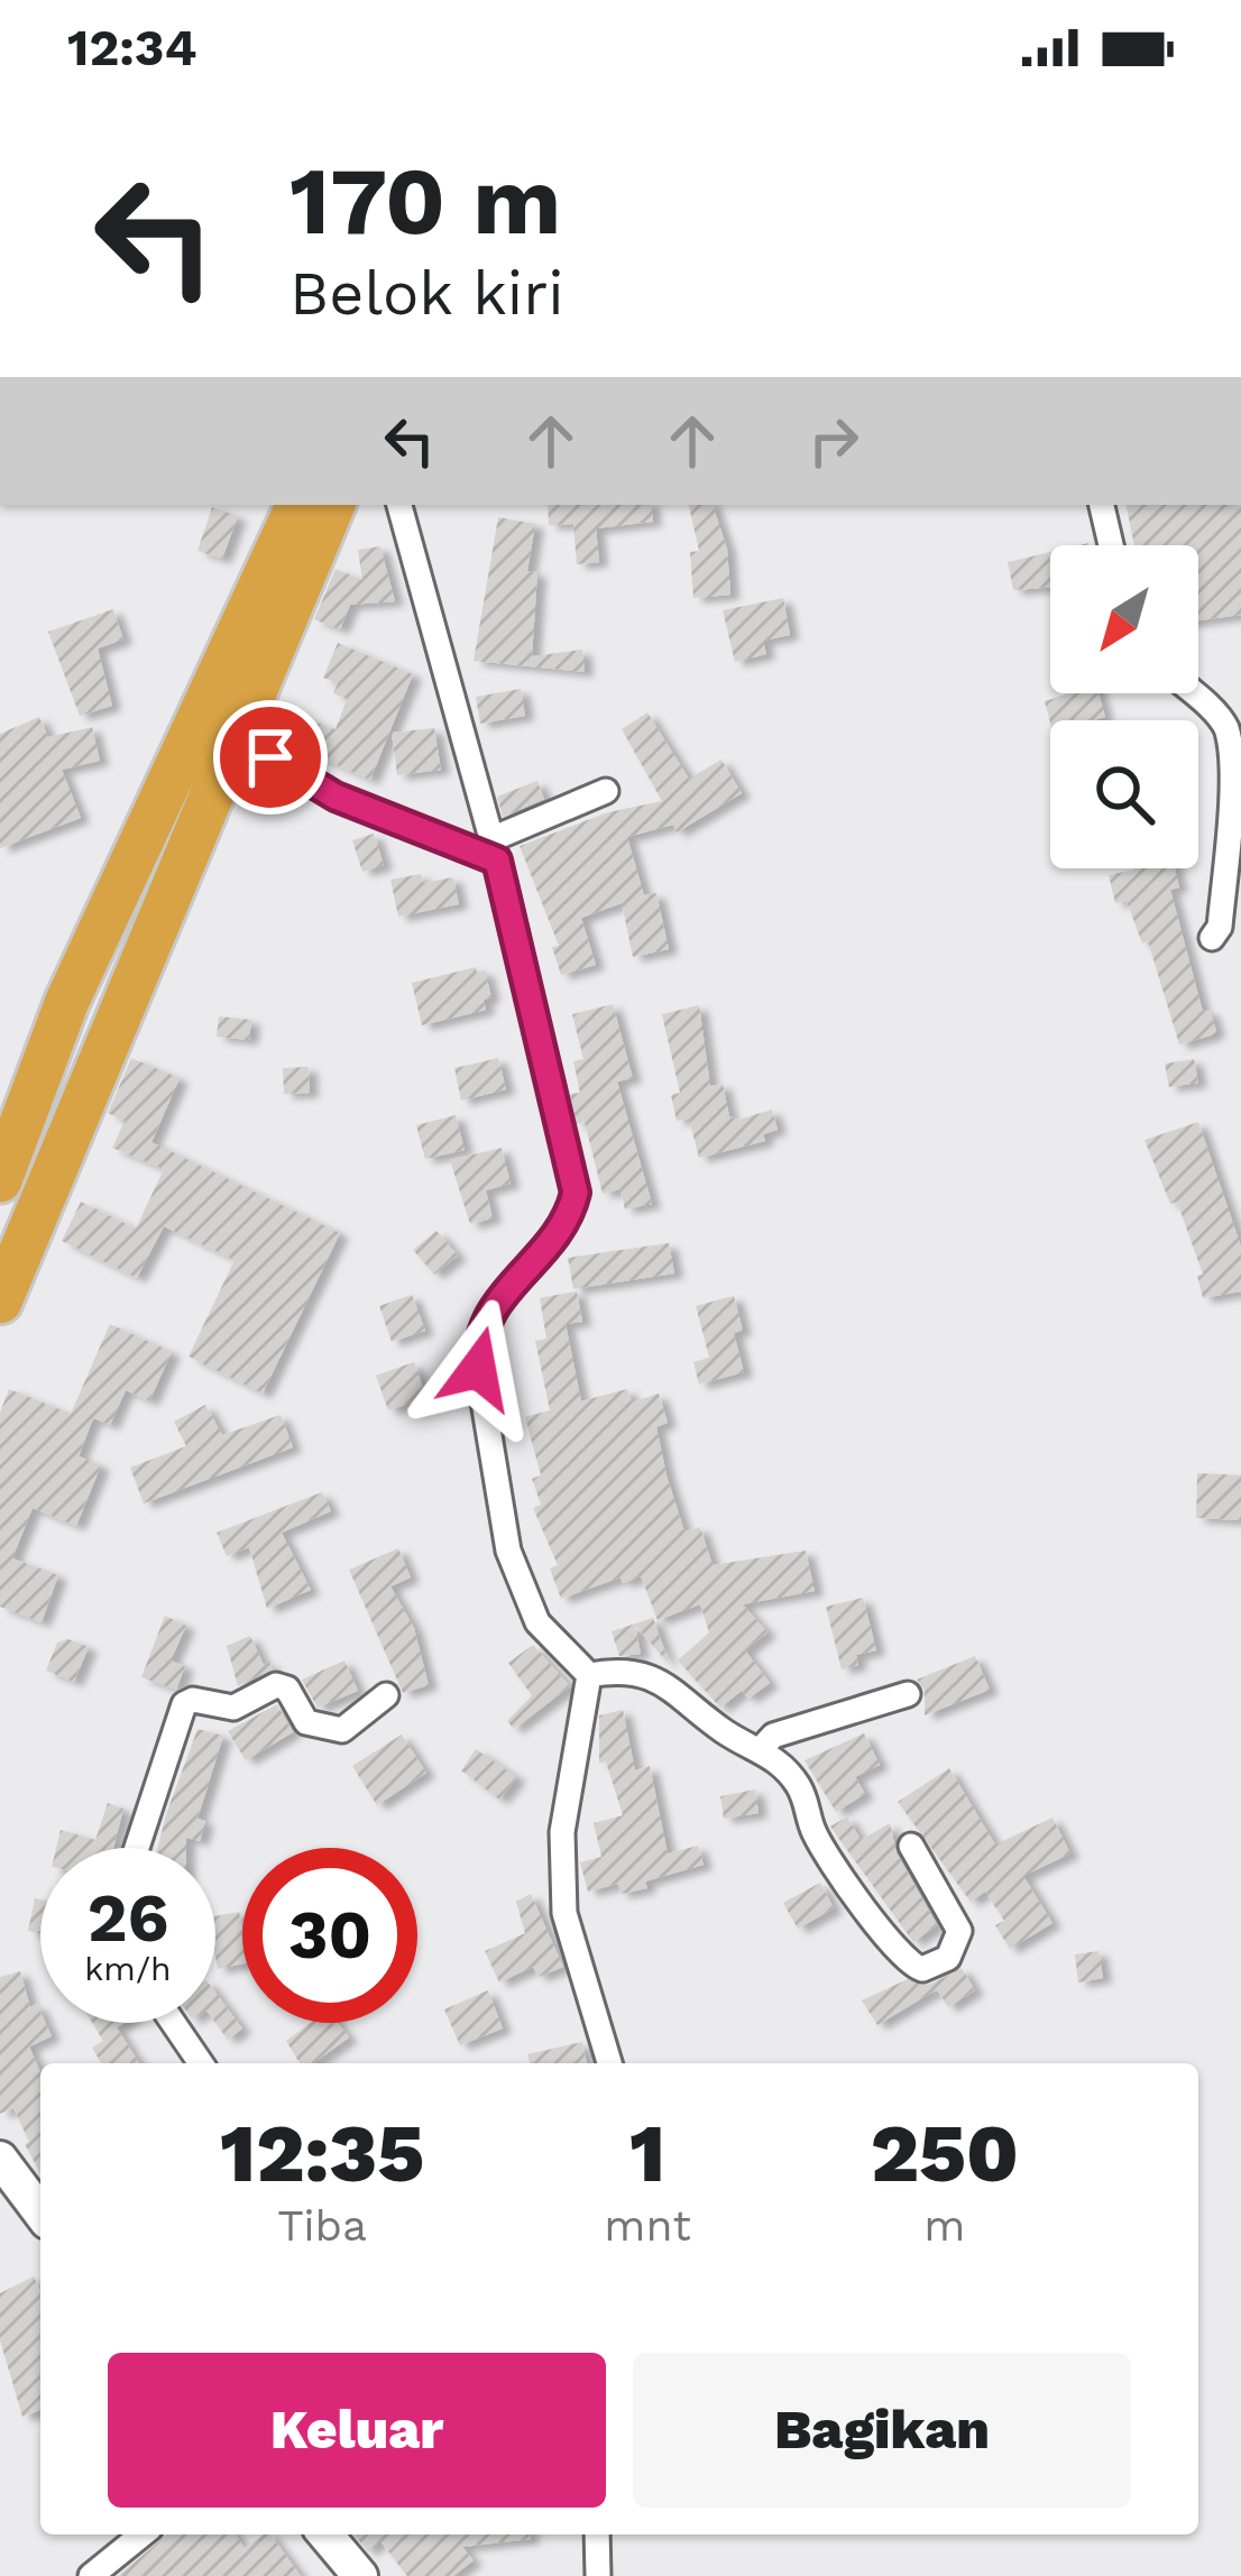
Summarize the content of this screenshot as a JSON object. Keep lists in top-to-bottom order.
{
  "north": "bottom left",
  "page": {
    "status": "12:34",
    "turn": ["170 m", "Belok kiri"],
    "speed": "26 km/h",
    "limit": "30",
    "eta": [
      "12:35",
      "Tiba",
      "1",
      "mnt",
      "250",
      "m"
    ],
    "buttons": ["Keluar", "Bagikan"]
  }
}
